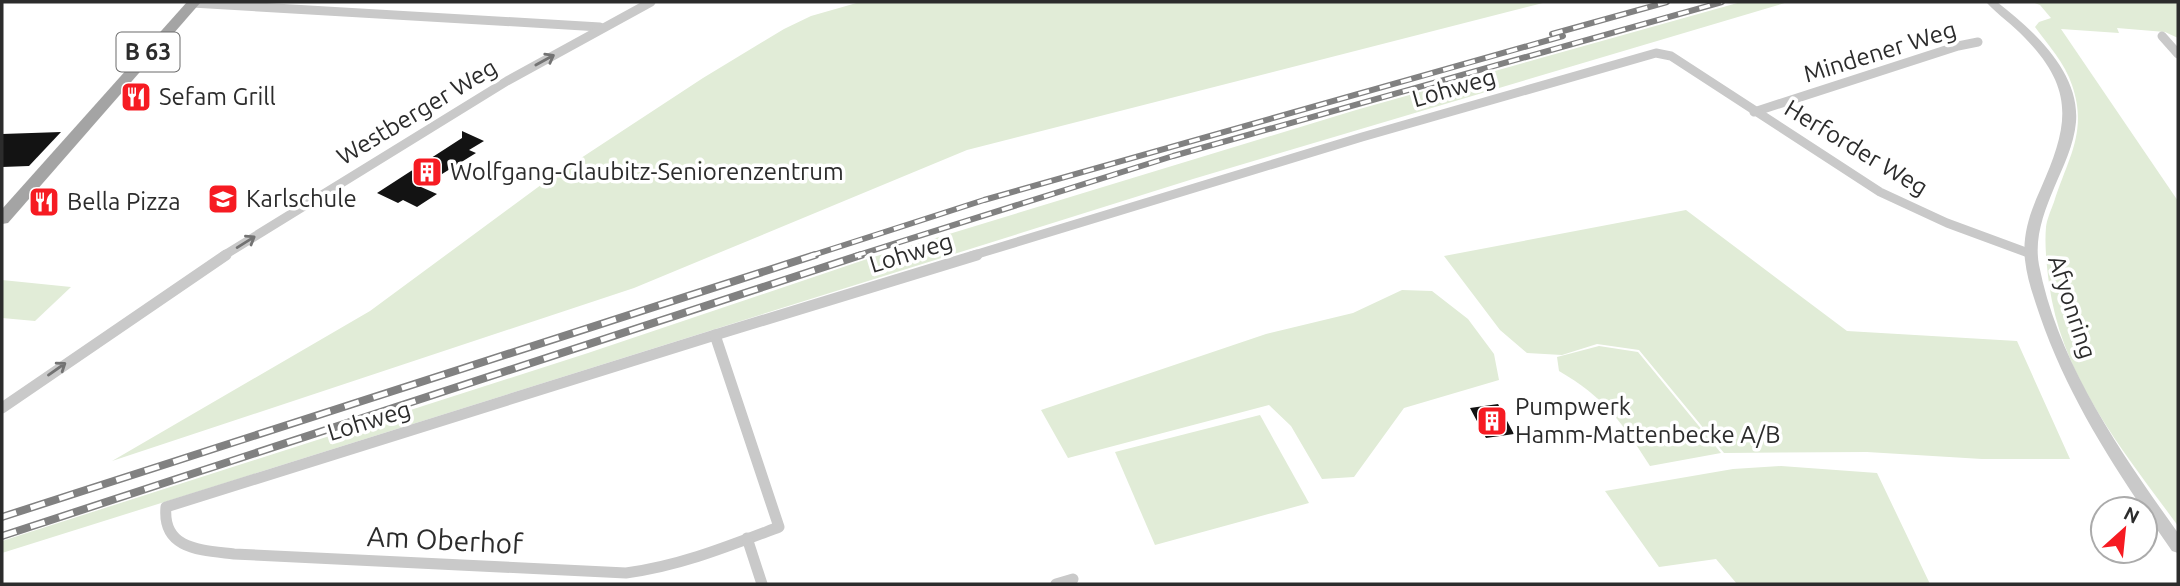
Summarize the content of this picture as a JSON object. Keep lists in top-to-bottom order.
{
  "streets": {
    "main road": ["B 63"],
    "street": [
      "Mindener Weg",
      "Lohweg",
      "Westberger Weg",
      "Herforder Weg",
      "Afyonring",
      "Am Oberhof"
    ]
  },
  "crossings": [
    ["Mindener Weg", "Herforder Weg"],
    ["Lohweg", "Herforder Weg"],
    ["Lohweg", "Am Oberhof"],
    ["Herforder Weg", "Afyonring"]
  ],
  "one_way": ["Westberger Weg"],
  "places": {
    "restaurant": ["Sefam Grill", "Bella Pizza"],
    "building": ["Wolfgang-Glaubitz-Seniorenzentrum", "Pumpwerk Hamm-Mattenbecke A/B"],
    "school or university": ["Karlschule"]
  },
  "north": "top right"
}
